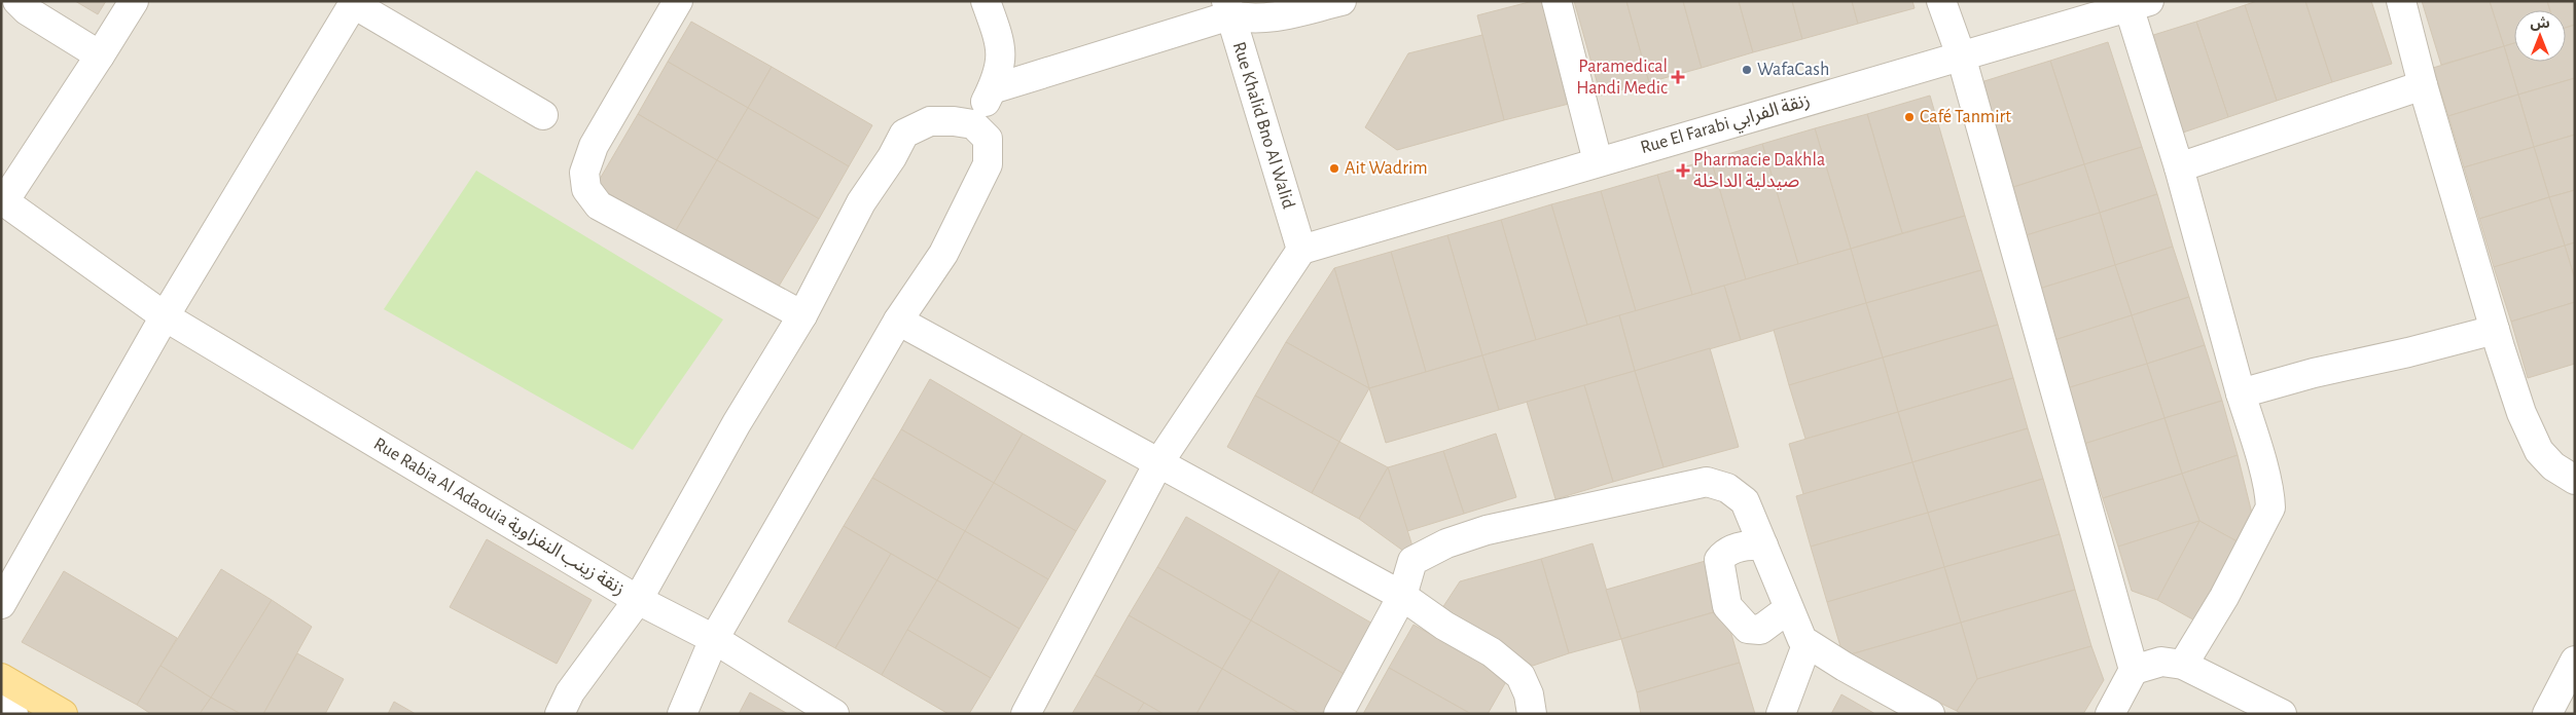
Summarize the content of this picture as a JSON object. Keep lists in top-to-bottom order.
{
  "streets": {
    "street": ["Rue El Farabi زنقة الفرابي", "Rue Khalid Bno Al Walid", "Rue Rabia Al Adaouia زنقة زينب النفزاوية"]
  },
  "crossings": [
    ["Rue El Farabi زنقة الفرابي", "Rue Khalid Bno Al Walid"]
  ],
  "places": {
    "other": ["WafaCash", "Café Tanmirt", "Ait Wadrim"],
    "health": ["Paramedical Handi Medic", "Pharmacie Dakhla صيدلية الداخلة"]
  },
  "north": "top"
}
